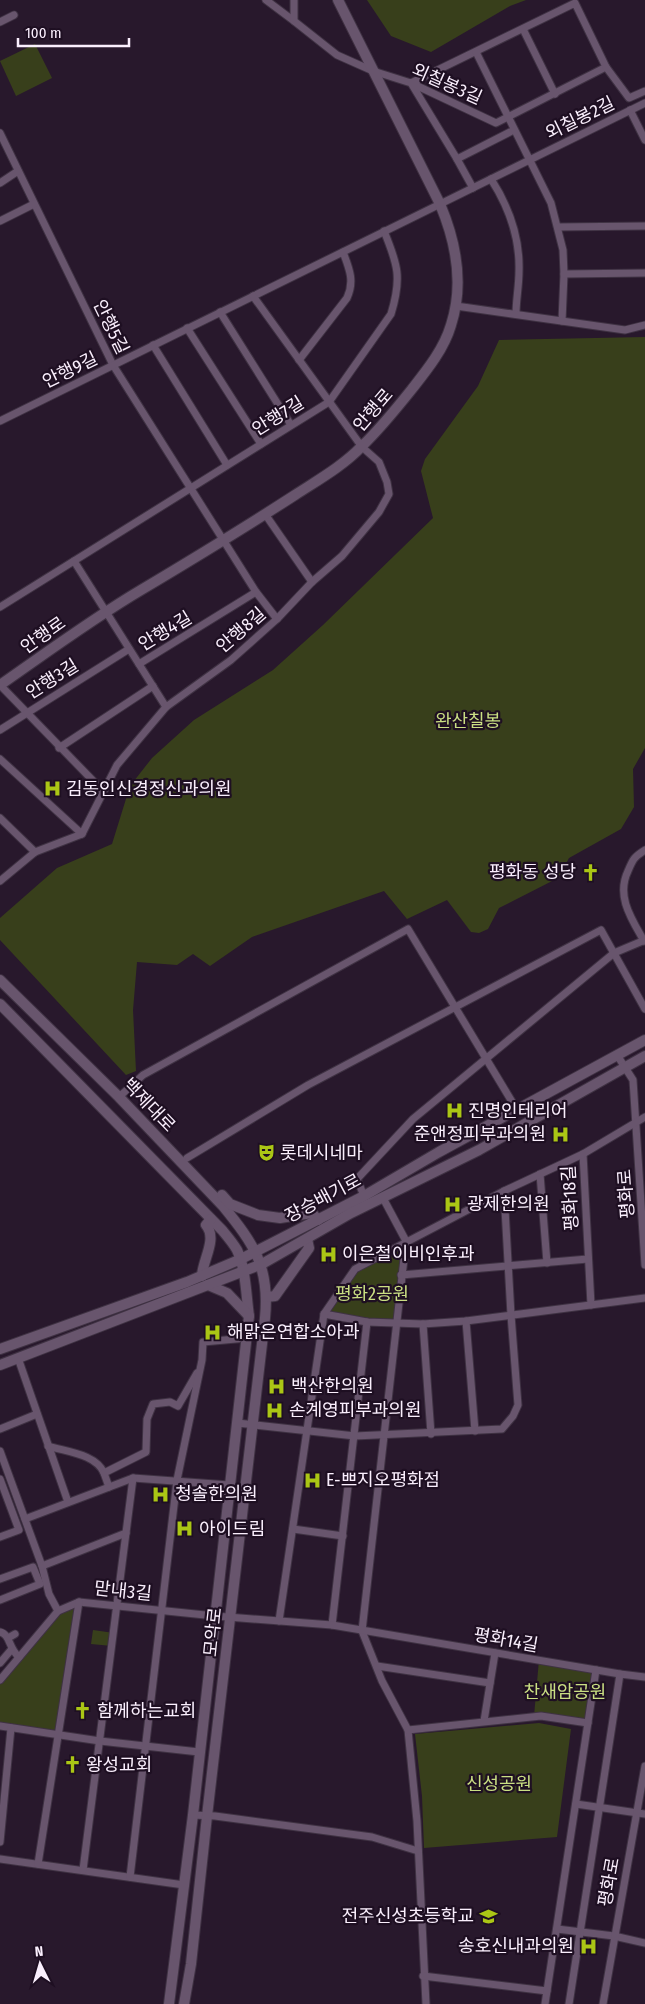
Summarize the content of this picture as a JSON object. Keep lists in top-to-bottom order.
{
  "streets": {
    "street": [
      "외칠봉3길",
      "외칠봉2길",
      "안행5길",
      "안행9길",
      "안행로",
      "안행7길",
      "안행8길",
      "안행4길",
      "안행3길",
      "백제대로",
      "평화로",
      "장승배기로",
      "평화18길",
      "맏내3길",
      "모악로",
      "평화14길"
    ]
  },
  "crossings": [
    ["외칠봉3길", "안행로"],
    ["외칠봉2길", "안행9길"],
    ["외칠봉2길", "안행로"],
    ["안행5길", "안행9길"],
    ["안행5길", "안행로"],
    ["안행5길", "안행8길"],
    ["안행5길", "안행4길"],
    ["안행9길", "안행로"],
    ["안행9길", "안행7길"],
    ["안행로", "안행7길"],
    ["안행로", "안행8길"],
    ["안행로", "안행4길"],
    ["안행로", "안행3길"],
    ["안행7길", "안행8길"],
    ["안행8길", "안행4길"],
    ["안행8길", "안행3길"],
    ["안행4길", "안행3길"],
    ["백제대로", "장승배기로"],
    ["백제대로", "모악로"],
    ["평화로", "장승배기로"],
    ["장승배기로", "모악로"],
    ["맏내3길", "모악로"],
    ["맏내3길", "평화14길"],
    ["모악로", "평화14길"]
  ],
  "parks": [
    "완산칠봉",
    "평화2공원",
    "찬새암공원",
    "신성공원"
  ],
  "places": {
    "hospital": [
      "김동인신경정신과의원",
      "진명인테리어",
      "준앤정피부과의원",
      "광제한의원",
      "이은철이비인후과",
      "해맑은연합소아과",
      "백산한의원",
      "손계영피부과의원",
      "E-쁘지오평화점",
      "청솔한의원",
      "아이드림",
      "송호신내과의원"
    ],
    "church": ["평화동 성당", "함께하는교회", "왕성교회"],
    "theatre": ["롯데시네마"],
    "school or university": ["전주신성초등학교"]
  },
  "scale_bar": "100 m",
  "north": "top"
}
